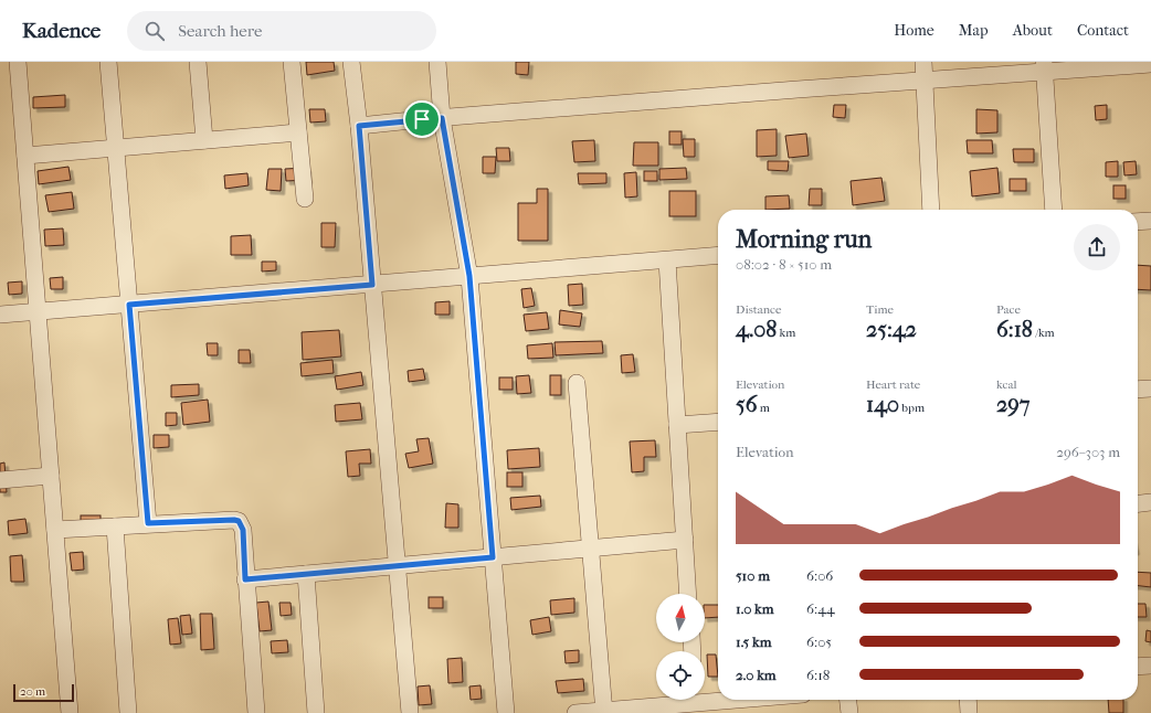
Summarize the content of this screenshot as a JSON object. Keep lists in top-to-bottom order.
{
  "scale_bar": "20 m",
  "north": "top",
  "page": {
    "header": "Kadence",
    "search": "Search here",
    "nav": [
      "Home",
      "Map",
      "About",
      "Contact"
    ],
    "heading": ["Morning run", "08:02 · 8 × 510 m"],
    "stats": [
      ["Distance", "4.08 km"],
      ["Time", "25:42"],
      ["Pace", "6:18 /km"],
      ["Elevation", "56 m"],
      ["Heart rate", "140 bpm"],
      ["kcal", "297"]
    ],
    "chart": ["Elevation", "296–303 m"],
    "list": [
      {
        "name": "510 m",
        "note": "6:06"
      },
      {
        "name": "1.0 km",
        "note": "6:44"
      },
      {
        "name": "1.5 km",
        "note": "6:05"
      },
      {
        "name": "2.0 km",
        "note": "6:18"
      }
    ],
    "scale": "20 m"
  }
}
